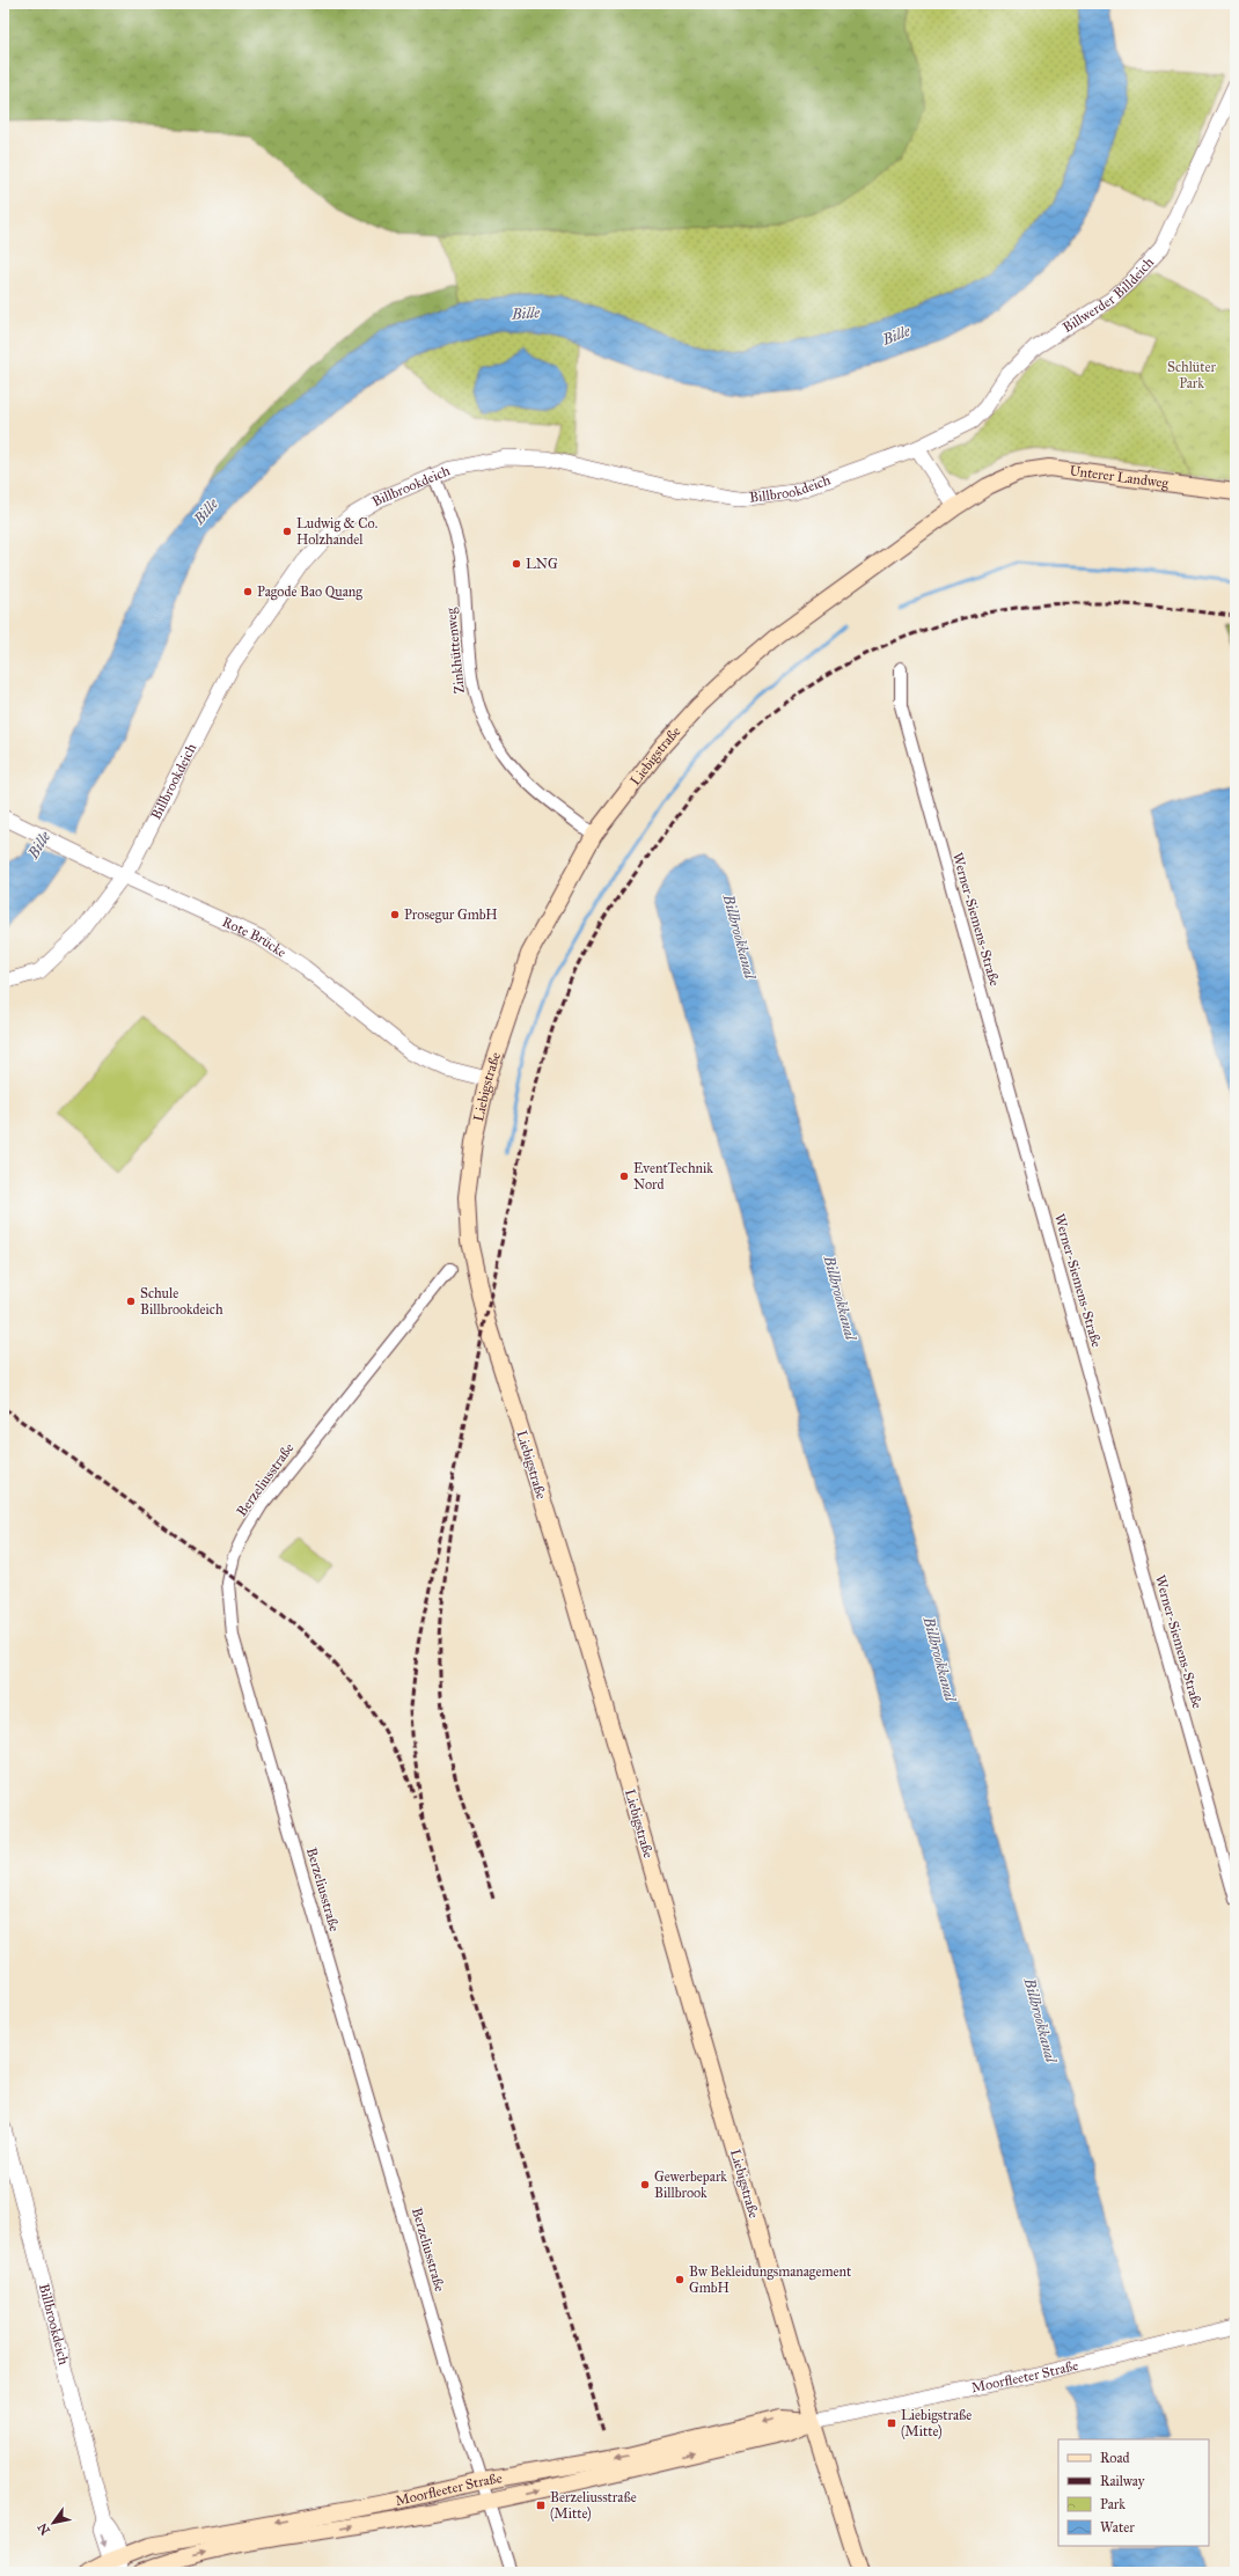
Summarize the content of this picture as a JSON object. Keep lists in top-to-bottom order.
{
  "streets": {
    "main road": ["Unterer Landweg", "Liebigstraße", "Moorfleeter Straße"],
    "street": [
      "Billwerder Billdeich",
      "Billbrookdeich",
      "Zinkhüttenweg",
      "Werner-Siemens-Straße",
      "Rote Brücke",
      "Berzeliusstraße"
    ]
  },
  "crossings": [
    ["Billwerder Billdeich", "Billbrookdeich"],
    ["Unterer Landweg", "Liebigstraße"],
    ["Billbrookdeich", "Zinkhüttenweg"],
    ["Billbrookdeich", "Rote Brücke"],
    ["Billbrookdeich", "Moorfleeter Straße"],
    ["Zinkhüttenweg", "Liebigstraße"],
    ["Liebigstraße", "Rote Brücke"],
    ["Liebigstraße", "Moorfleeter Straße"],
    ["Berzeliusstraße", "Moorfleeter Straße"]
  ],
  "water": ["Bille", "Billbrookkanal"],
  "parks": ["Schlüter Park"],
  "places": {
    "other": [
      "Ludwig & Co. Holzhandel",
      "LNG",
      "Pagode Bao Quang",
      "Prosegur GmbH",
      "EventTechnik Nord",
      "Schule Billbrookdeich",
      "Gewerbepark Billbrook",
      "Bw Bekleidungsmanagement GmbH"
    ],
    "transit": ["Liebigstraße (Mitte)", "Berzeliusstraße (Mitte)"]
  },
  "legend": [
    "Road",
    "Railway",
    "Park",
    "Water"
  ],
  "north": "bottom left"
}
